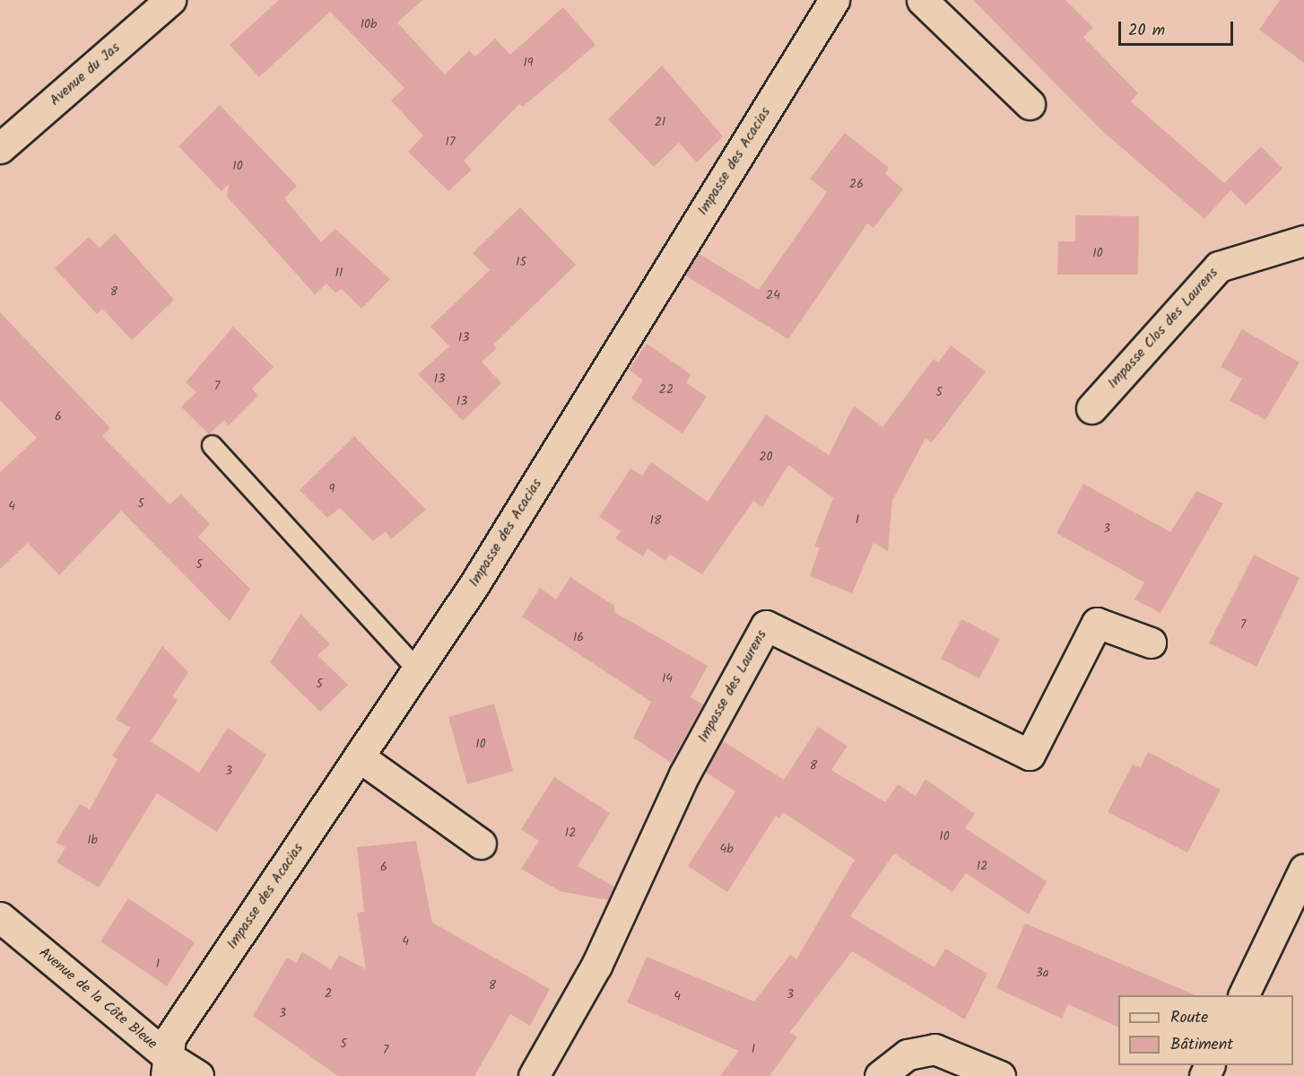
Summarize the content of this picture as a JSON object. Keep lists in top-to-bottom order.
{
  "streets": {
    "street": [
      "Avenue du Jas",
      "Impasse des Acacias",
      "Impasse Clos des Laurens",
      "Impasse des Laurens",
      "Avenue de la Côte Bleue"
    ]
  },
  "crossings": [
    ["Impasse des Acacias", "Avenue de la Côte Bleue"]
  ],
  "house_numbers": [
    "10b",
    "19",
    "21",
    "17",
    "10",
    "26",
    "10",
    "15",
    "11",
    "8",
    "24",
    "13",
    "13",
    "7",
    "22",
    "5",
    "13",
    "6",
    "20",
    "9",
    "5",
    "4",
    "1",
    "18",
    "3",
    "5",
    "7",
    "16",
    "14",
    "5",
    "10",
    "8",
    "3",
    "12",
    "10",
    "1b",
    "4b",
    "12",
    "6",
    "4",
    "1",
    "3a",
    "8",
    "2",
    "3",
    "4",
    "3",
    "5",
    "1",
    "7"
  ],
  "legend": ["Route", "Bâtiment"],
  "scale_bar": "20 m"
}
